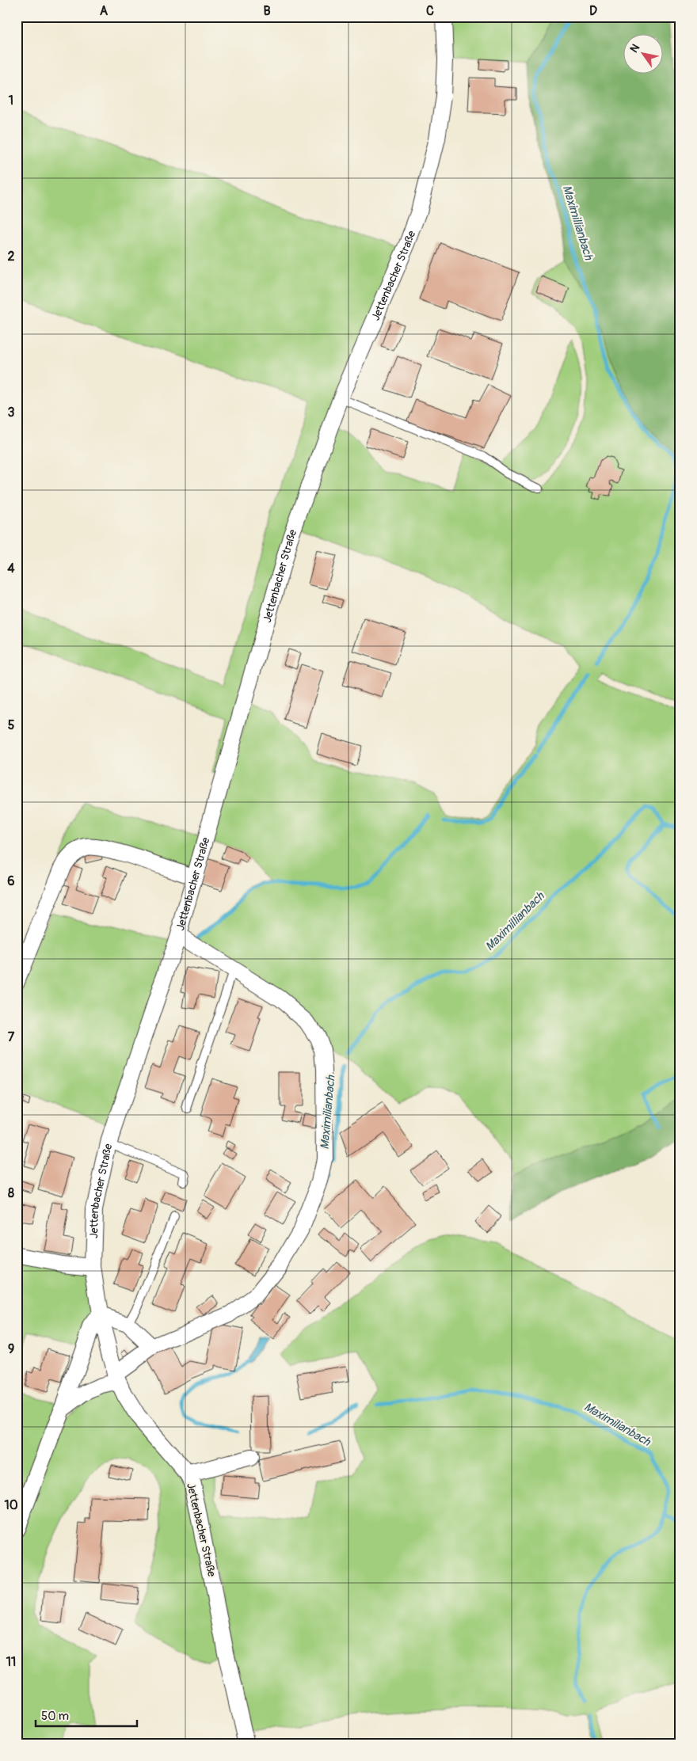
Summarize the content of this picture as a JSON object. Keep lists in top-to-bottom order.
{
  "streets": {
    "street": ["Jettenbacher Straße"]
  },
  "water": ["Maximillianbach", "Maximilianbach"],
  "scale_bar": "50 m",
  "north": "top left",
  "grid": {
    "columns": [
      "A",
      "B",
      "C",
      "D"
    ],
    "rows": [
      "1",
      "2",
      "3",
      "4",
      "5",
      "6",
      "7",
      "8",
      "9",
      "10",
      "11"
    ]
  }
}
